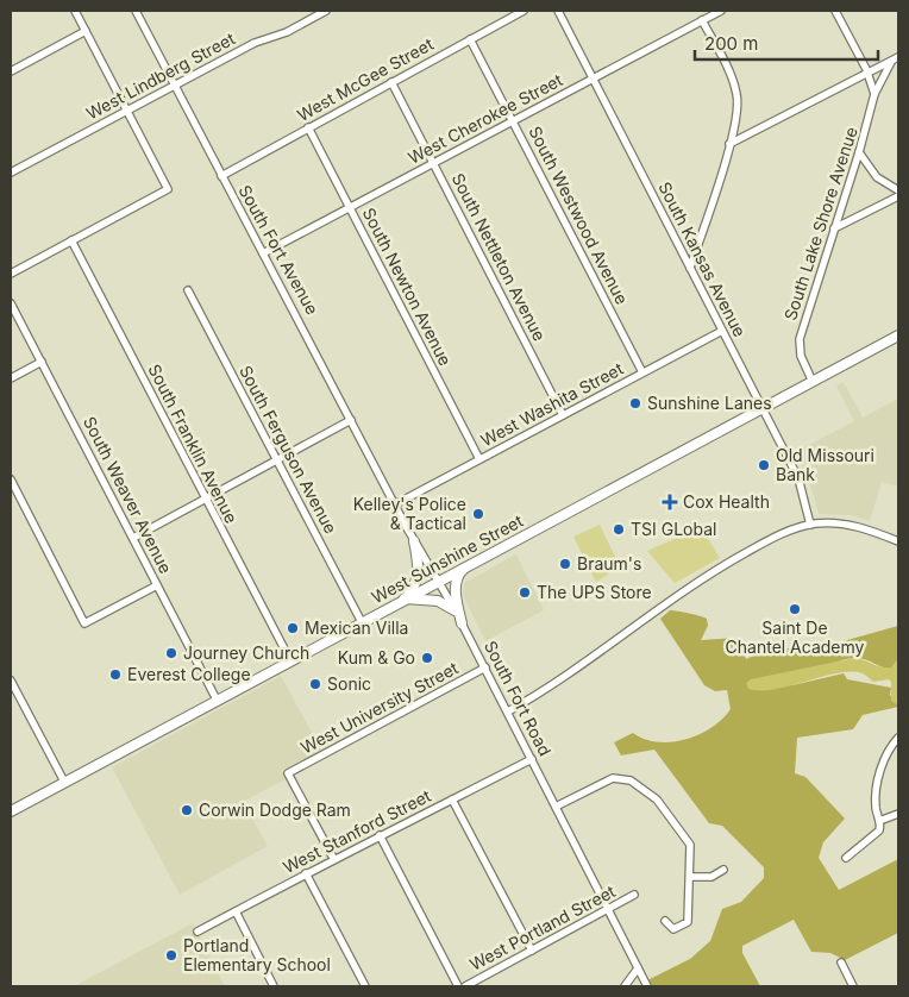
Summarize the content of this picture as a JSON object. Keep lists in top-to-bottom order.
{
  "streets": {
    "main road": ["West Sunshine Street"],
    "street": [
      "West Lindberg Street",
      "West McGee Street",
      "West Cherokee Street",
      "South Westwood Avenue",
      "South Lake Shore Avenue",
      "South Fort Avenue",
      "South Nettleton Avenue",
      "South Kansas Avenue",
      "South Newton Avenue",
      "West Washita Street",
      "South Franklin Avenue",
      "South Ferguson Avenue",
      "South Weaver Avenue",
      "South Fort Road",
      "West University Street",
      "West Stanford Street",
      "West Portland Street"
    ]
  },
  "crossings": [
    ["West Lindberg Street", "South Fort Avenue"],
    ["West McGee Street", "South Westwood Avenue"],
    ["West McGee Street", "South Fort Avenue"],
    ["West McGee Street", "South Nettleton Avenue"],
    ["West McGee Street", "South Newton Avenue"],
    ["West Cherokee Street", "South Westwood Avenue"],
    ["West Cherokee Street", "South Fort Avenue"],
    ["West Cherokee Street", "South Nettleton Avenue"],
    ["West Cherokee Street", "South Kansas Avenue"],
    ["West Cherokee Street", "South Newton Avenue"],
    ["South Westwood Avenue", "West Washita Street"],
    ["South Lake Shore Avenue", "West Sunshine Street"],
    ["South Fort Avenue", "West Washita Street"],
    ["South Fort Avenue", "South Fort Road"],
    ["South Nettleton Avenue", "West Washita Street"],
    ["South Kansas Avenue", "West Washita Street"],
    ["South Kansas Avenue", "West Sunshine Street"],
    ["South Newton Avenue", "West Washita Street"],
    ["West Washita Street", "South Fort Road"],
    ["South Franklin Avenue", "West Sunshine Street"],
    ["South Ferguson Avenue", "West Sunshine Street"],
    ["South Weaver Avenue", "West Sunshine Street"],
    ["West Sunshine Street", "South Fort Road"],
    ["South Fort Road", "West University Street"],
    ["South Fort Road", "West Stanford Street"],
    ["South Fort Road", "West Portland Street"],
    ["West University Street", "West Stanford Street"]
  ],
  "places": {
    "other": [
      "Sunshine Lanes",
      "Old Missouri Bank",
      "Kelley's Police & Tactical",
      "TSI GLobal",
      "Braum's",
      "The UPS Store",
      "Saint De Chantel Academy",
      "Mexican Villa",
      "Journey Church",
      "Kum & Go",
      "Everest College",
      "Sonic",
      "Corwin Dodge Ram",
      "Portland Elementary School"
    ],
    "health": ["Cox Health"]
  },
  "scale_bar": "200 m"
}
